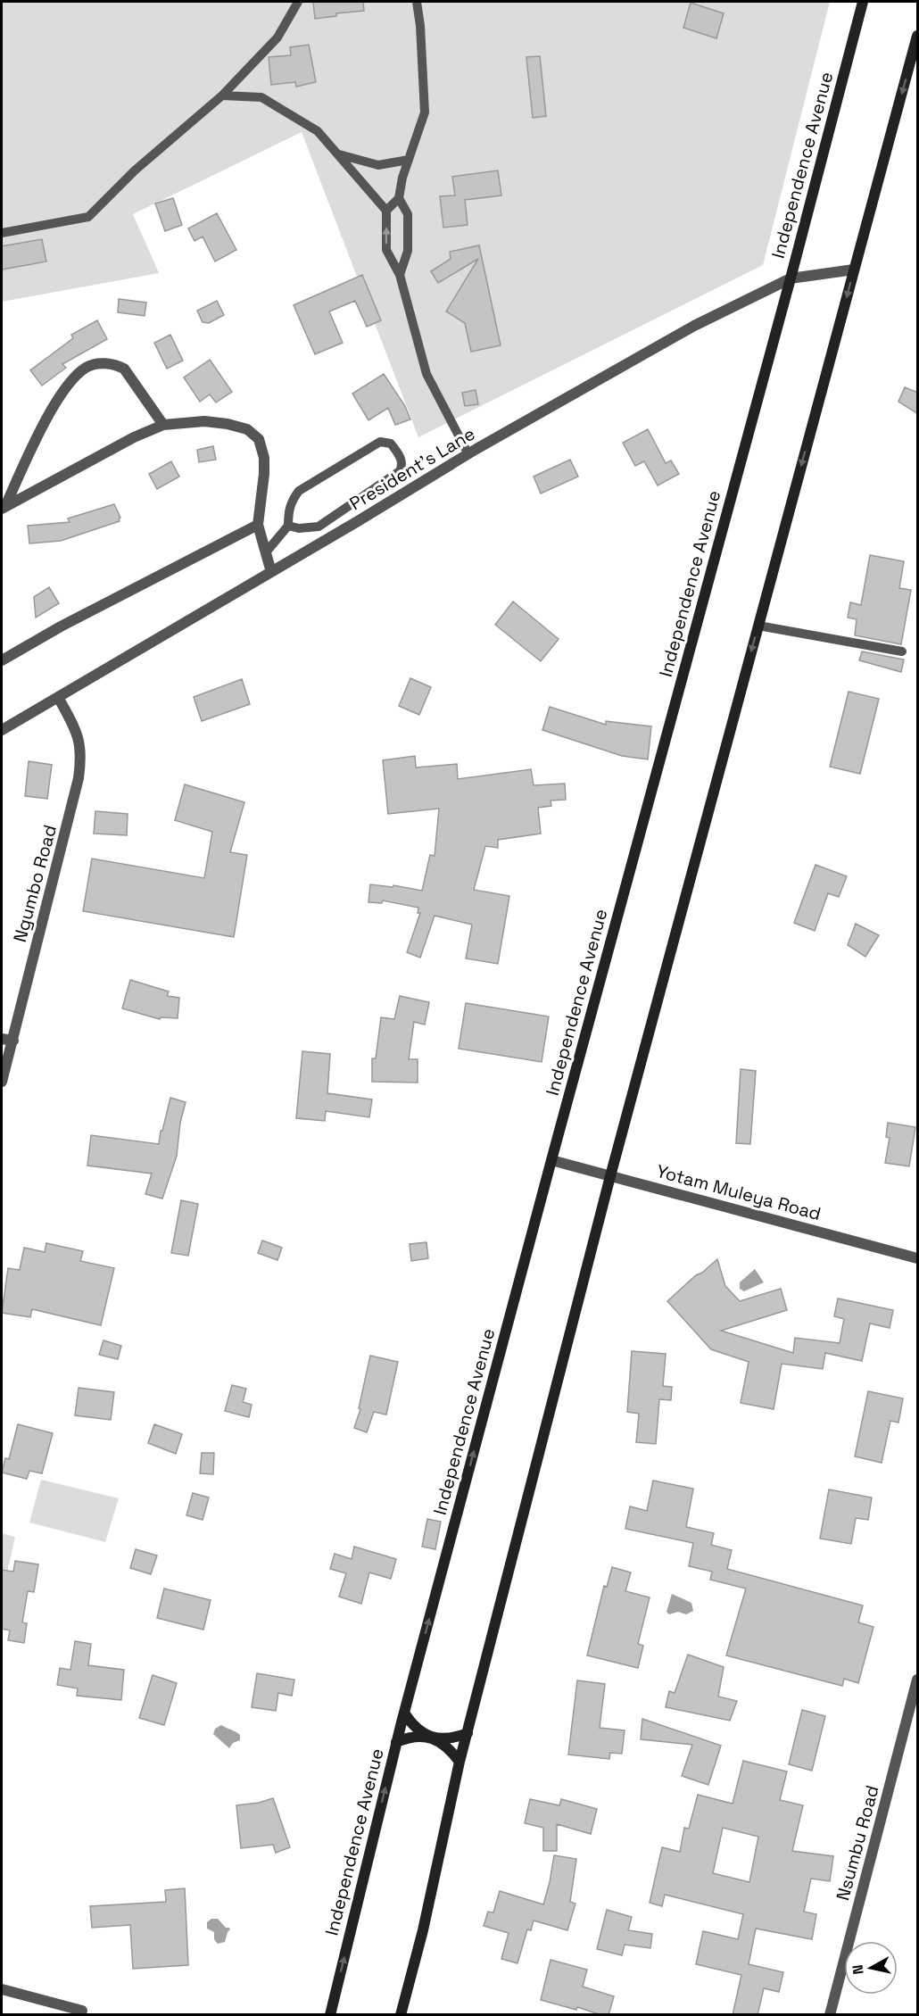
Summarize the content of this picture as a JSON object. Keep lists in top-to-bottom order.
{
  "streets": {
    "main road": ["Independence Avenue"],
    "street": [
      "President's Lane",
      "Ngumbo Road",
      "Yotam Muleya Road",
      "Nsumbu Road"
    ]
  },
  "crossings": [
    ["Independence Avenue", "President's Lane"],
    ["Independence Avenue", "Yotam Muleya Road"],
    ["President's Lane", "Ngumbo Road"]
  ],
  "north": "left"
}
